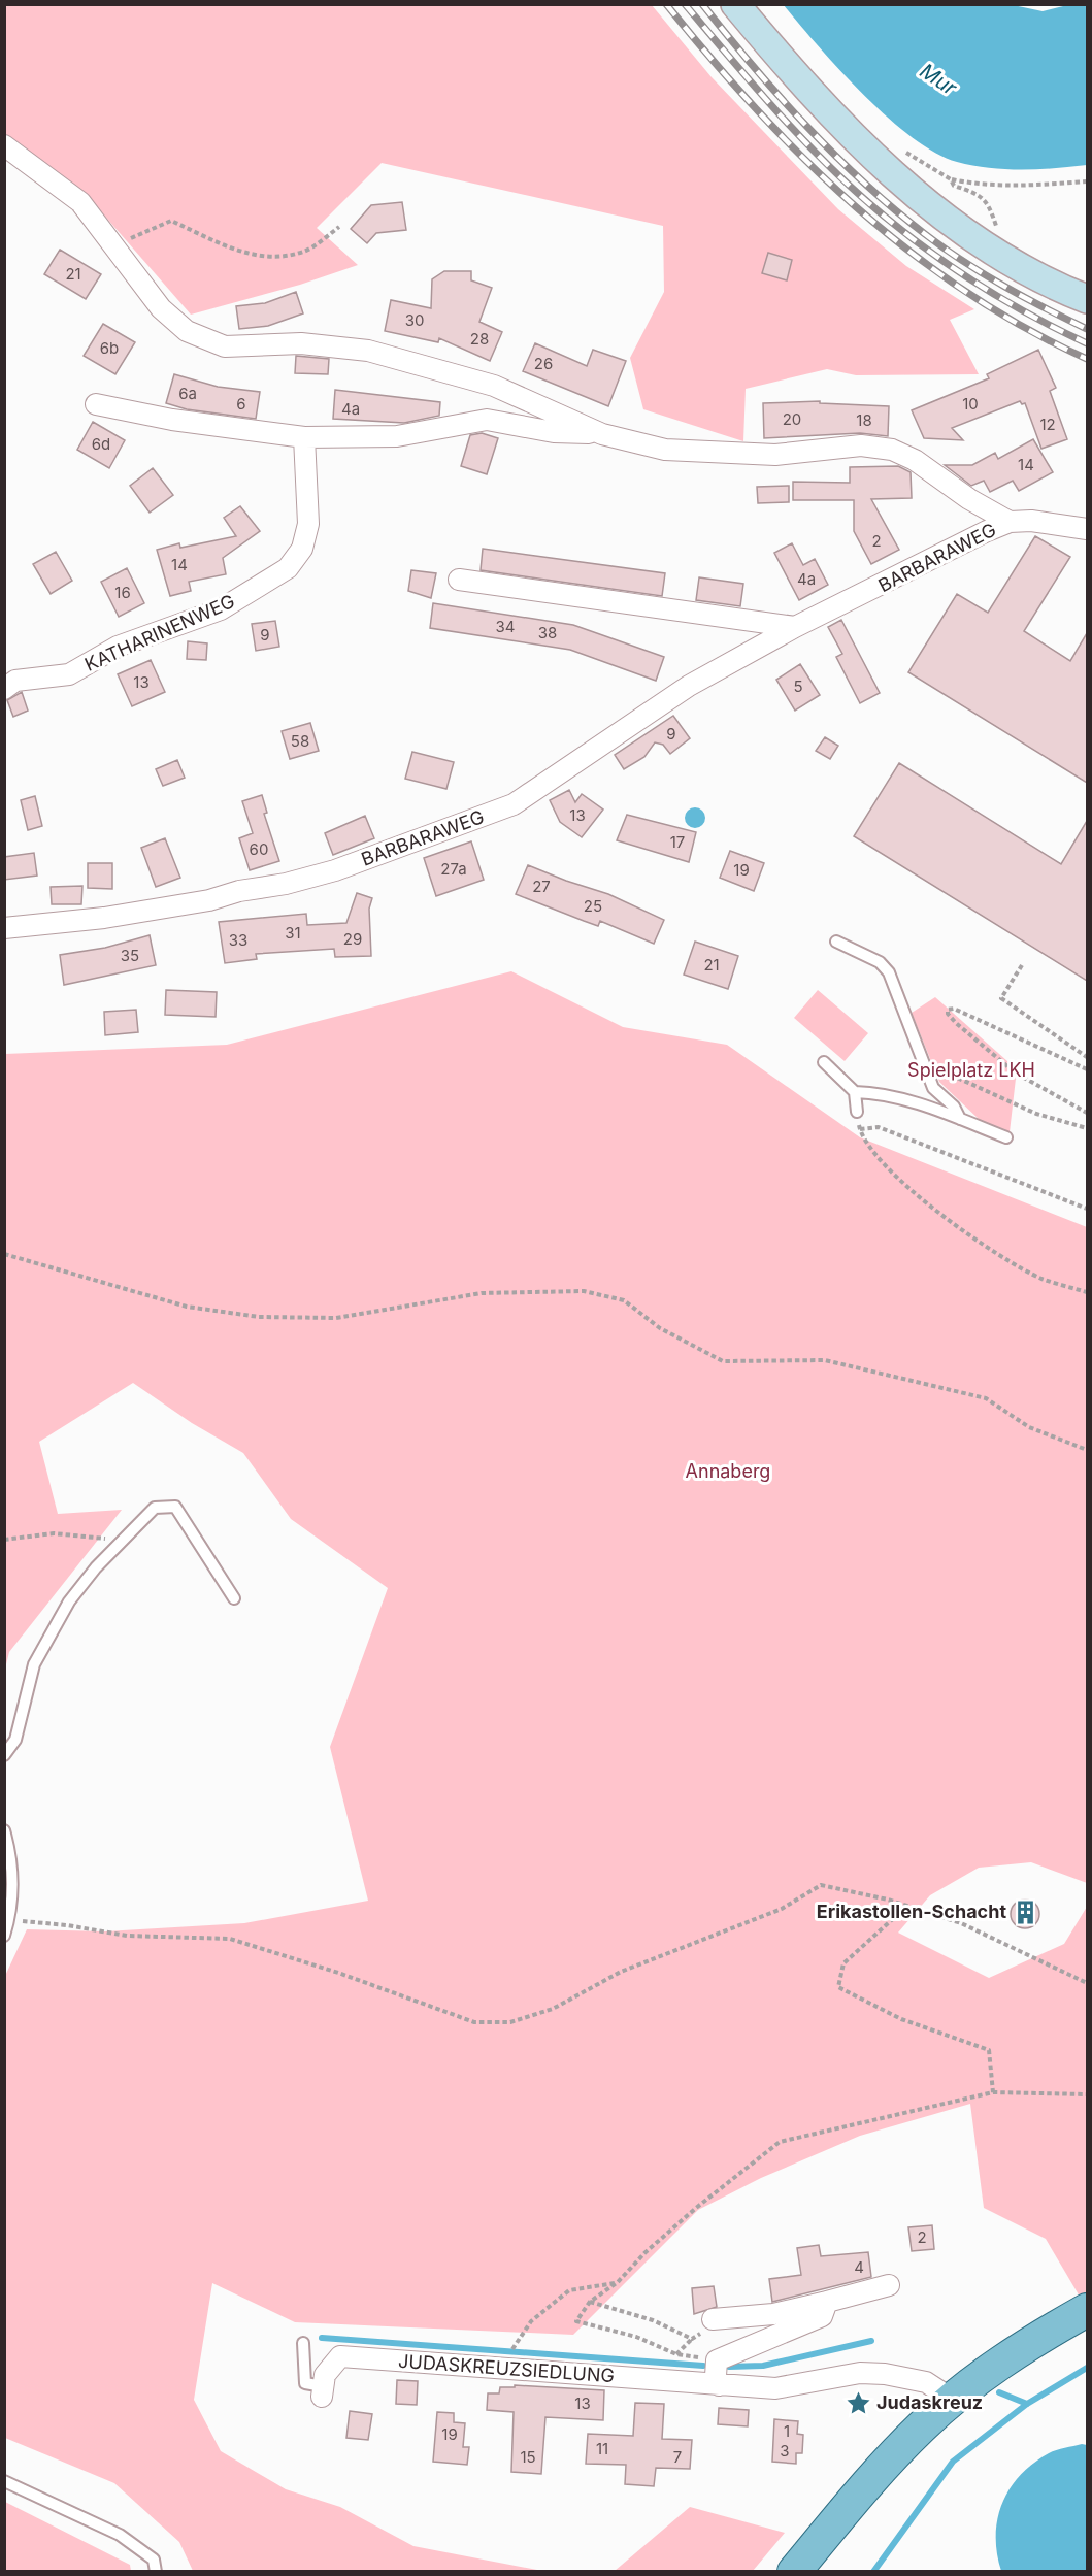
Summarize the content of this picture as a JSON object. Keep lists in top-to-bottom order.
{
  "streets": {
    "street": ["BARBARAWEG", "KATHARINENWEG", "JUDASKREUZSIEDLUNG"]
  },
  "water": ["Mur"],
  "parks": ["Spielplatz LKH", "Annaberg"],
  "places": {
    "building": ["Erikastollen-Schacht"],
    "place": ["Judaskreuz"]
  },
  "house_numbers": [
    "21",
    "30",
    "28",
    "6b",
    "26",
    "6a",
    "6",
    "10",
    "4a",
    "20",
    "18",
    "12",
    "6d",
    "14",
    "2",
    "14",
    "4a",
    "16",
    "34",
    "38",
    "9",
    "13",
    "5",
    "9",
    "58",
    "13",
    "17",
    "60",
    "27a",
    "19",
    "27",
    "25",
    "31",
    "29",
    "33",
    "35",
    "21",
    "2",
    "4",
    "13",
    "1",
    "19",
    "11",
    "3",
    "15",
    "7"
  ]
}
